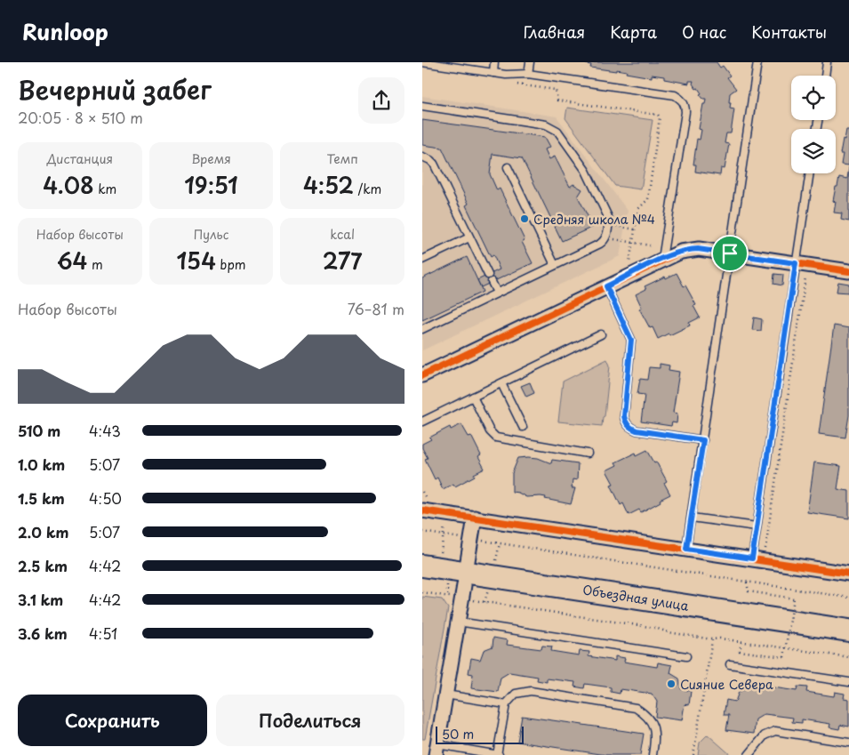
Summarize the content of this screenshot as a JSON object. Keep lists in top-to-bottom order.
{
  "streets": {
    "main road": ["Объездная улица"]
  },
  "places": ["Средняя школа №4", "Сияние Севера"],
  "scale_bar": "50 m",
  "page": {
    "header": "Runloop",
    "nav": [
      "Главная",
      "Карта",
      "О нас",
      "Контакты"
    ],
    "heading": ["Вечерний забег", "20:05 · 8 × 510 m"],
    "stats": [
      ["Дистанция", "4.08 km"],
      ["Время", "19:51"],
      ["Темп", "4:52 /km"],
      ["Набор высоты", "64 m"],
      ["Пульс", "154 bpm"],
      ["kcal", "277"]
    ],
    "chart": ["Набор высоты", "76–81 m"],
    "list": [
      {
        "name": "510 m",
        "note": "4:43"
      },
      {
        "name": "1.0 km",
        "note": "5:07"
      },
      {
        "name": "1.5 km",
        "note": "4:50"
      },
      {
        "name": "2.0 km",
        "note": "5:07"
      },
      {
        "name": "2.5 km",
        "note": "4:42"
      },
      {
        "name": "3.1 km",
        "note": "4:42"
      },
      {
        "name": "3.6 km",
        "note": "4:51"
      }
    ],
    "buttons": ["Сохранить", "Поделиться"],
    "scale": "50 m"
  }
}
